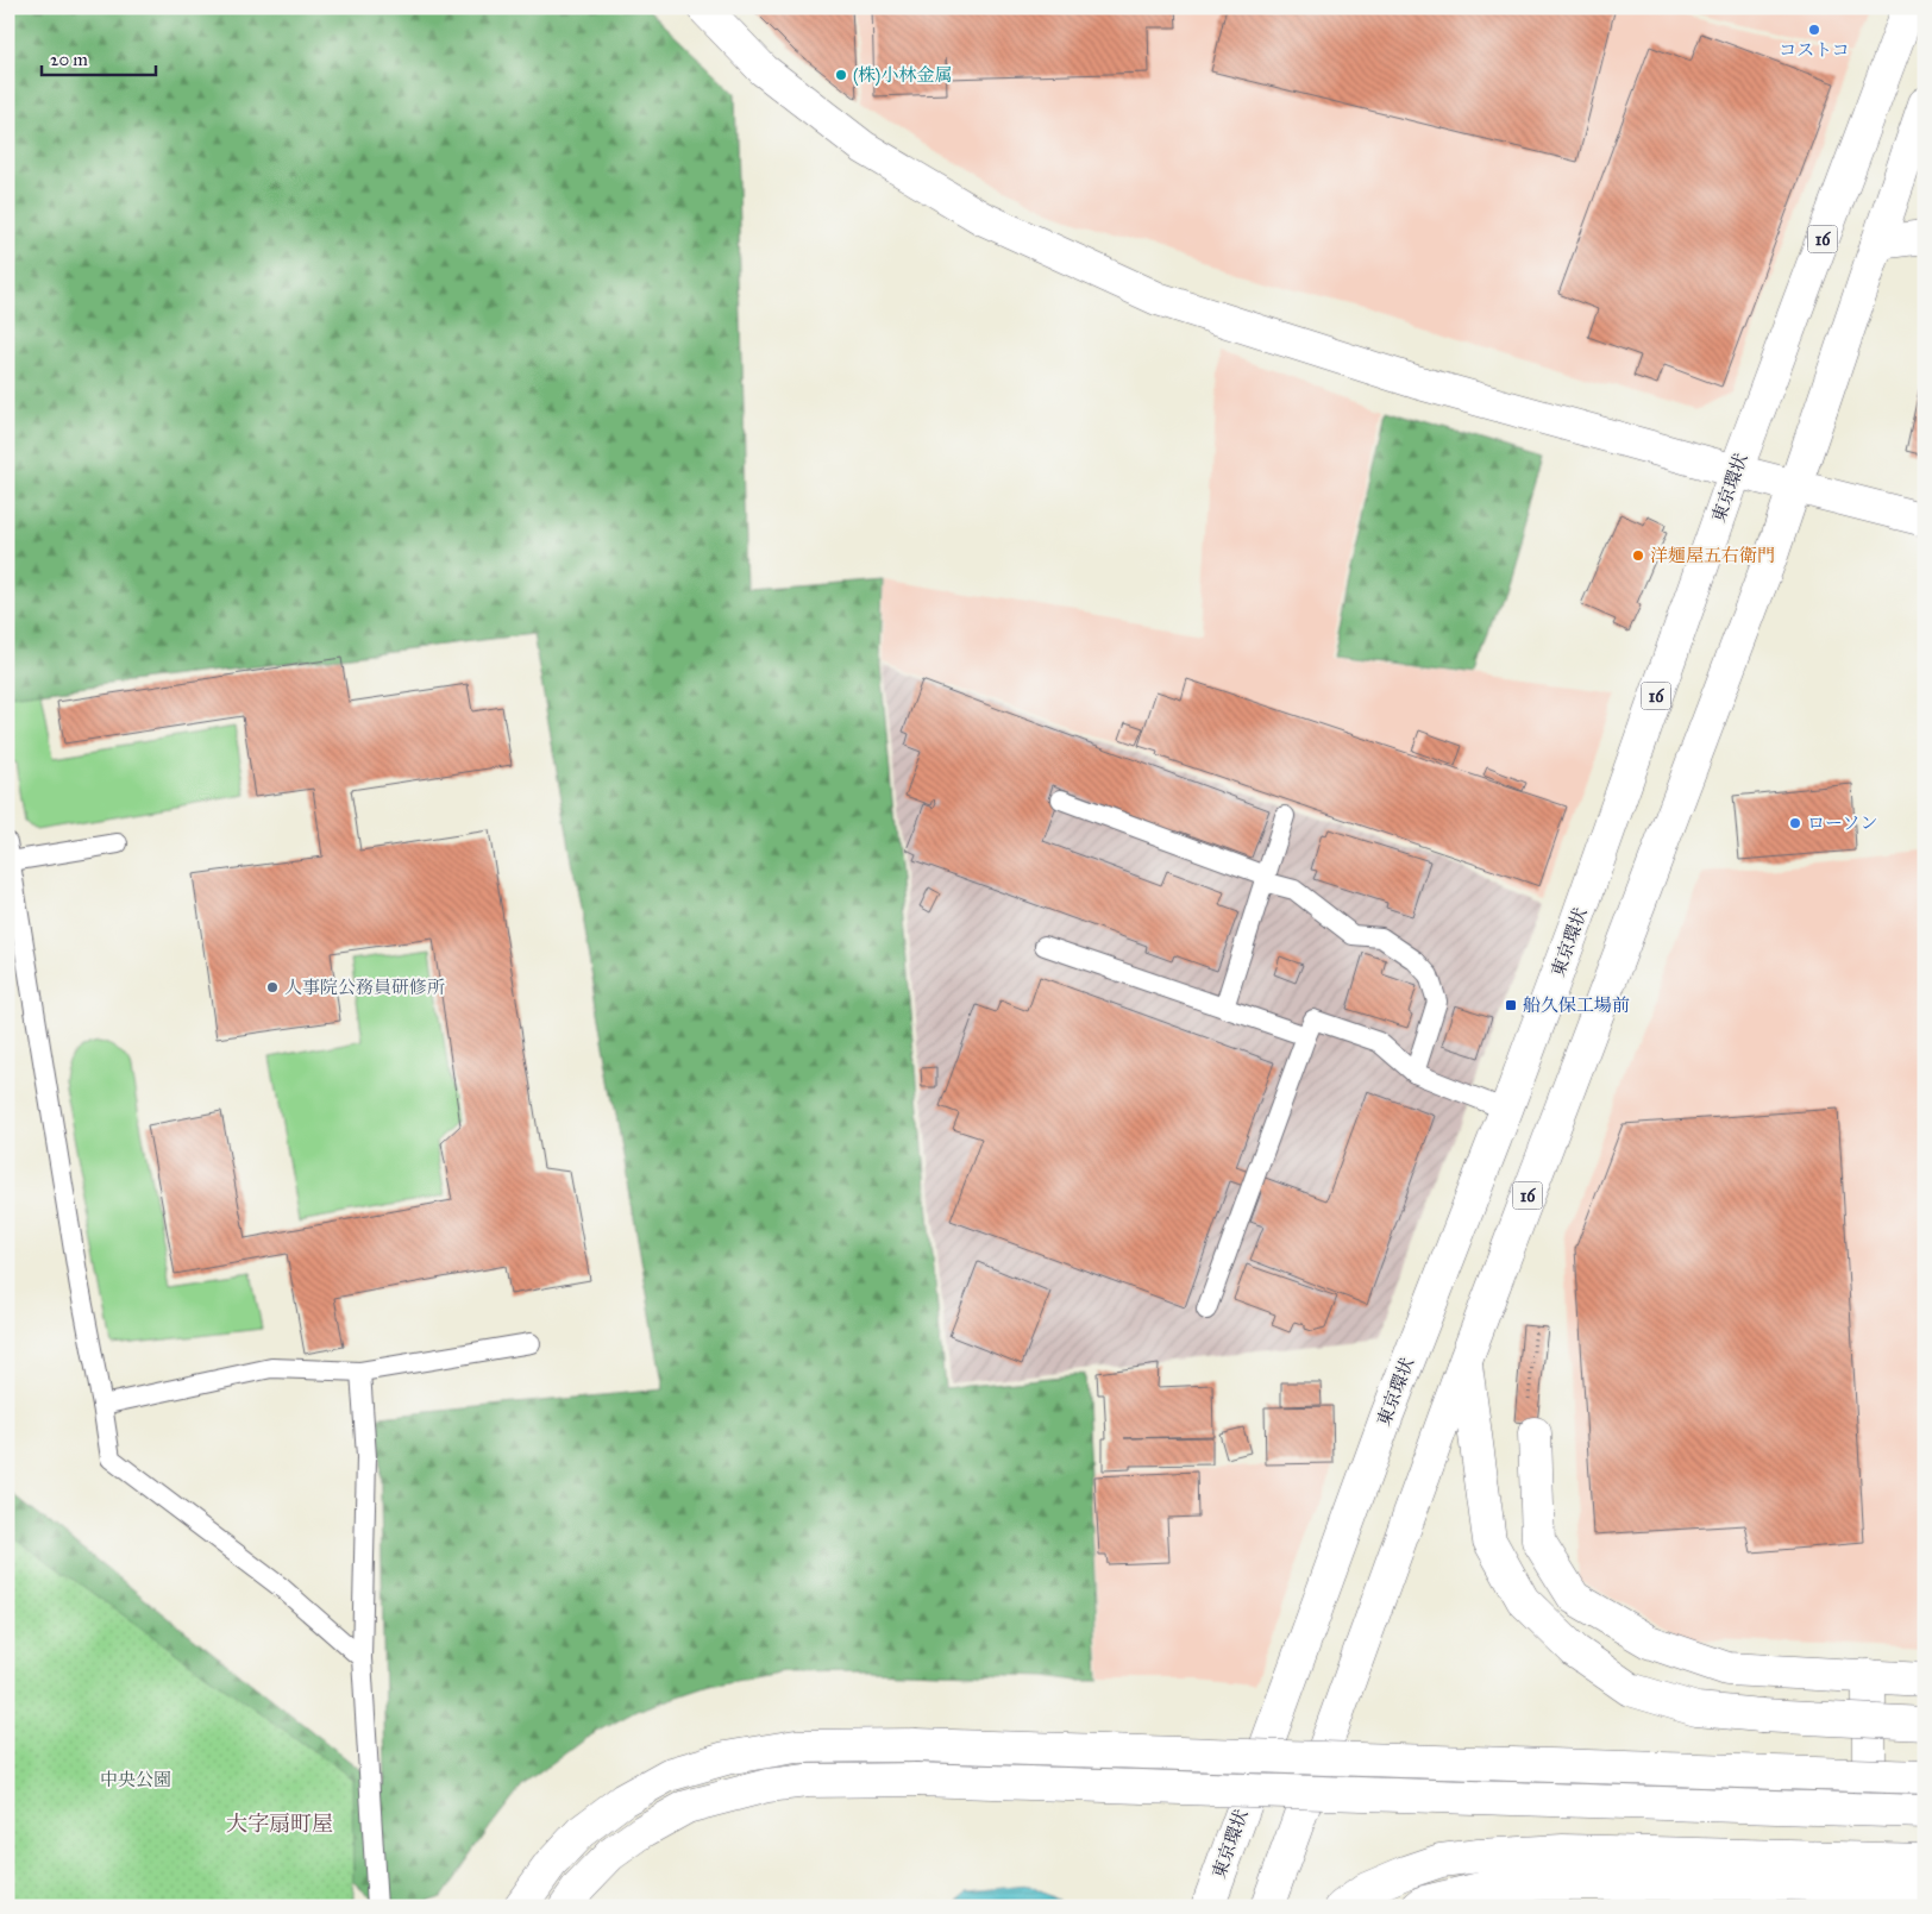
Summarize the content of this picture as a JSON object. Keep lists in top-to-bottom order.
{
  "streets": {
    "main road": ["16", "東京環状"]
  },
  "districts": ["大字扇町屋"],
  "parks": ["中央公園"],
  "places": {
    "other": [
      "コストコ",
      "(株)小林金属",
      "洋麺屋五右衛門",
      "ローソン",
      "人事院公務員研修所"
    ],
    "transit": ["船久保工場前"]
  },
  "scale_bar": "20 m"
}
